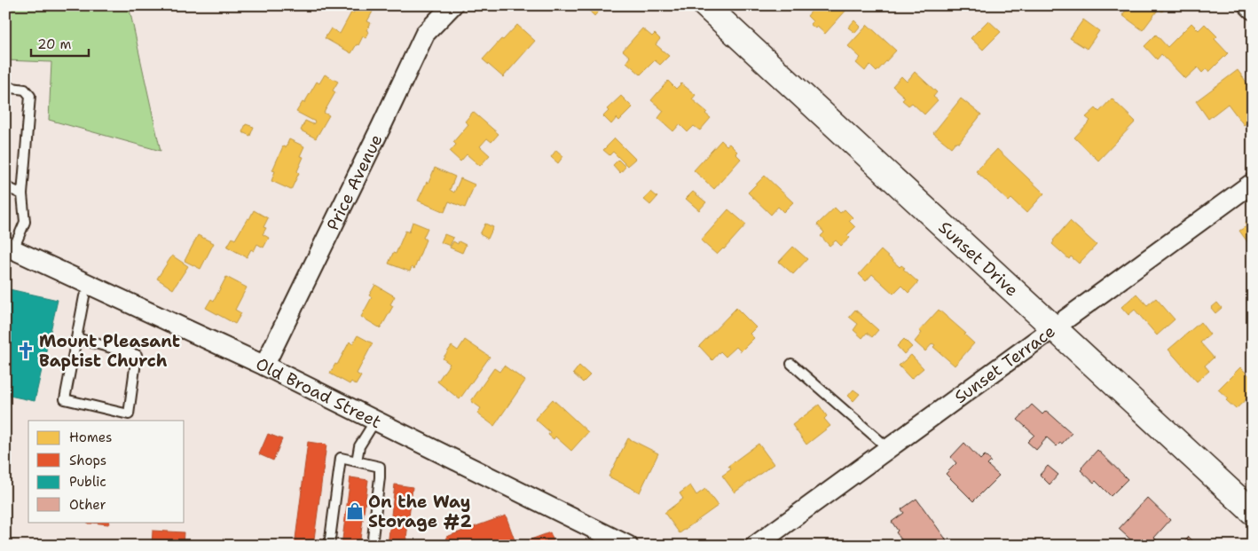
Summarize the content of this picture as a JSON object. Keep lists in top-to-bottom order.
{
  "streets": {
    "street": [
      "Price Avenue",
      "Sunset Drive",
      "Sunset Terrace",
      "Old Broad Street"
    ]
  },
  "crossings": [
    ["Price Avenue", "Old Broad Street"],
    ["Sunset Drive", "Sunset Terrace"]
  ],
  "places": {
    "church": ["Mount Pleasant Baptist Church"],
    "shop": ["On the Way Storage #2"]
  },
  "legend": [
    "Homes",
    "Shops",
    "Public",
    "Other"
  ],
  "scale_bar": "20 m"
}
